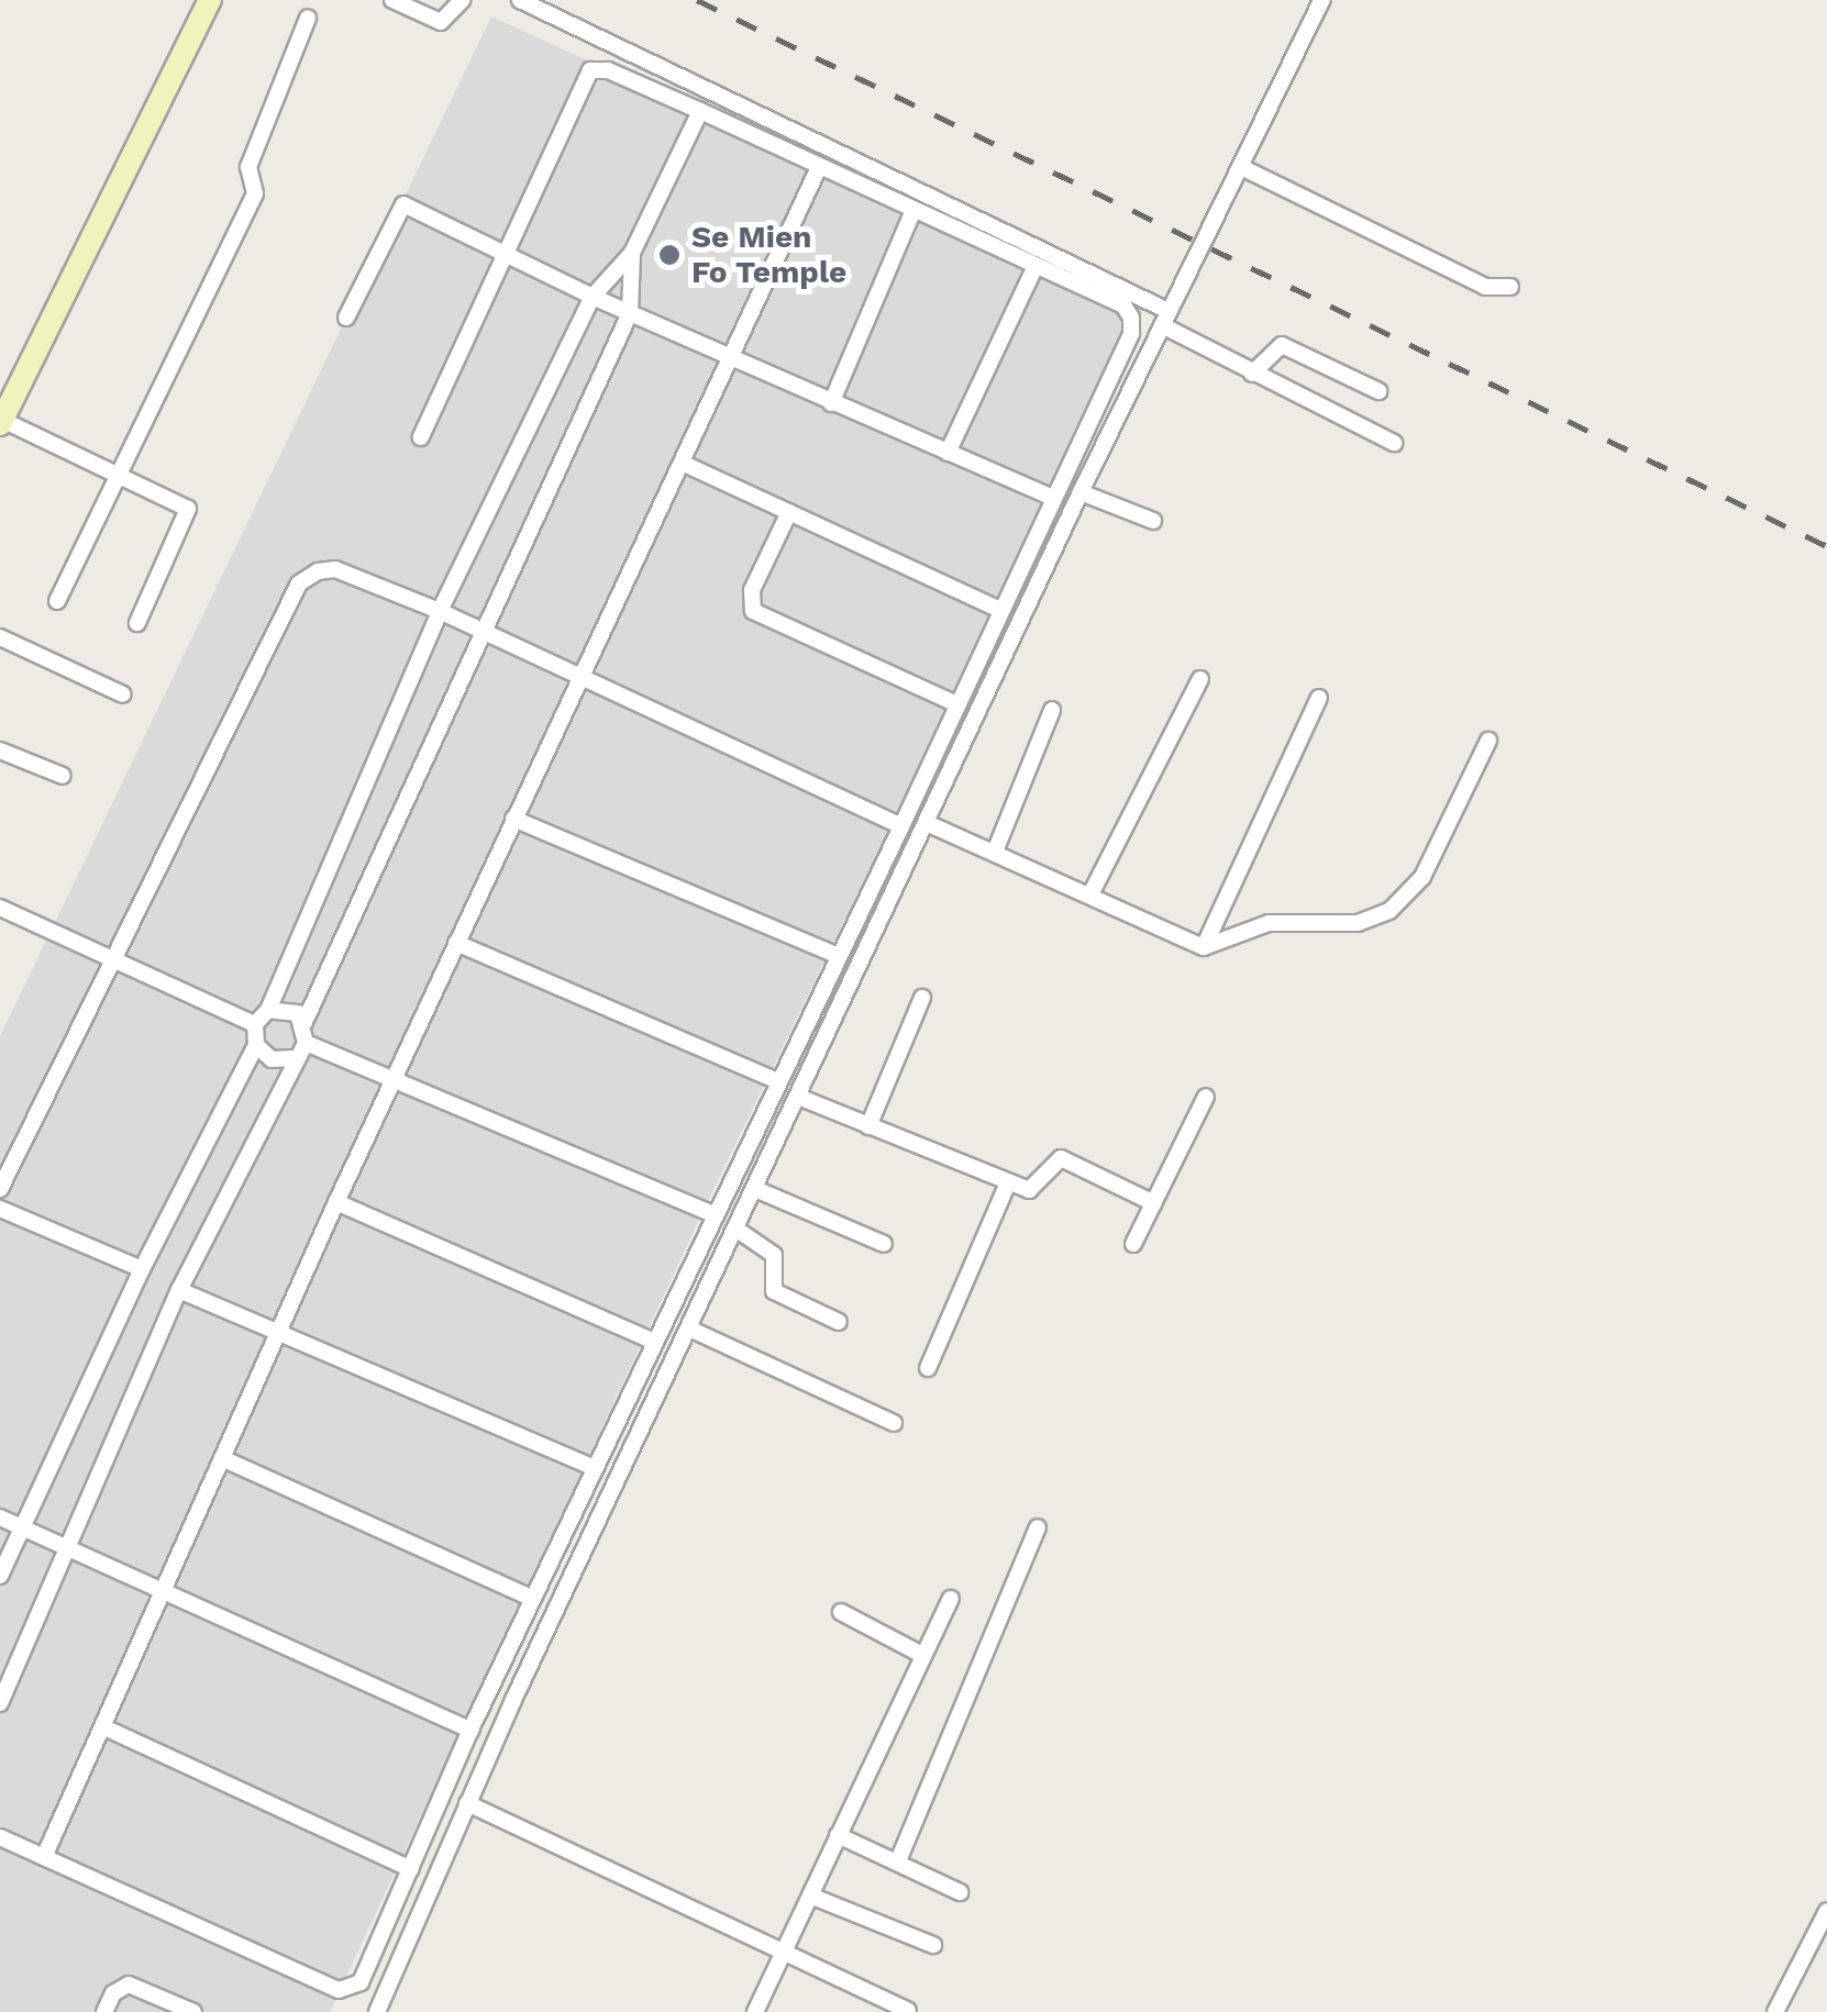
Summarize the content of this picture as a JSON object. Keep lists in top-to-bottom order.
{
  "places": ["Se Mien Fo Temple"]
}
